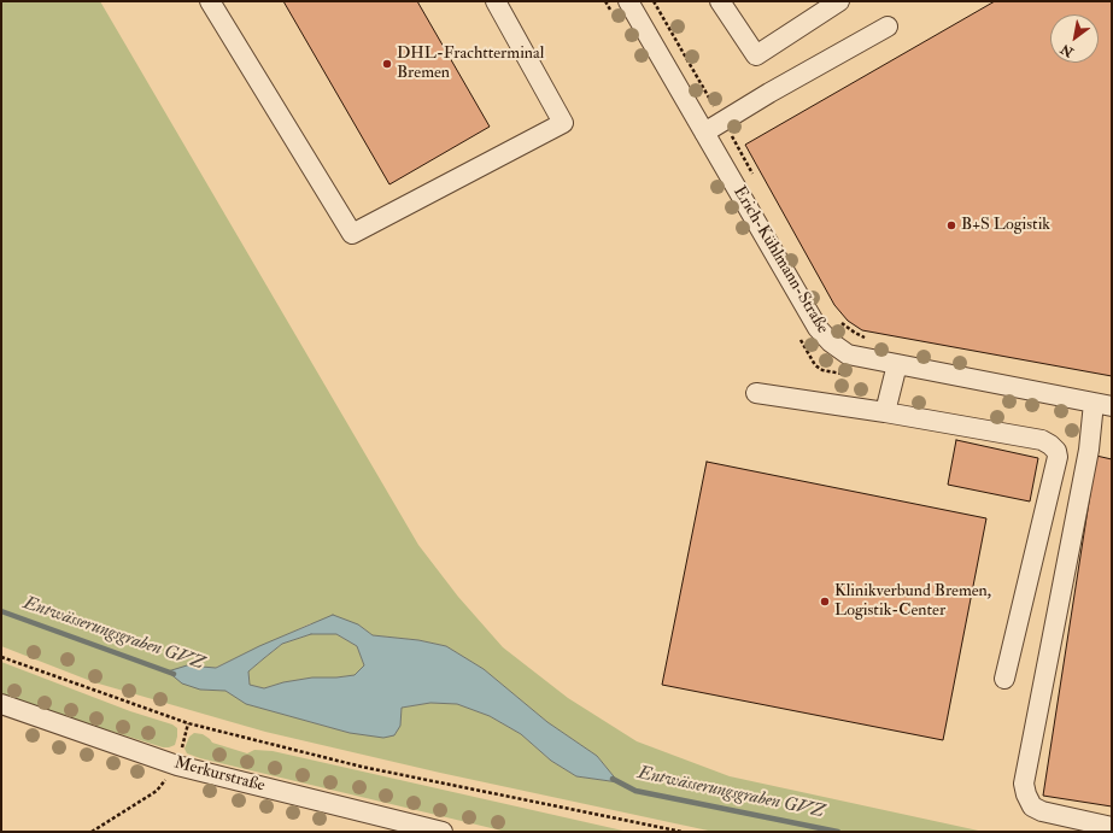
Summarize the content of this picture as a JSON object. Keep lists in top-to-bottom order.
{
  "streets": {
    "street": ["Erich-Kühlmann-Straße", "Merkurstraße"]
  },
  "water": ["Entwässerungsgraben GVZ"],
  "places": ["DHL-Frachtterminal Bremen", "B+S Logistik", "Klinikverbund Bremen, Logistik-Center"],
  "north": "bottom left"
}
